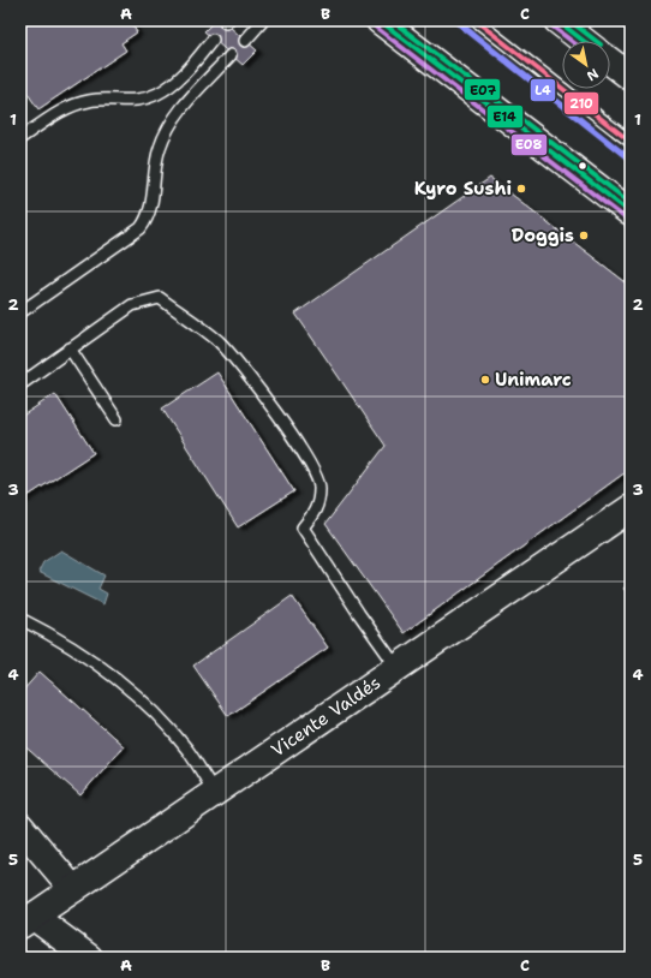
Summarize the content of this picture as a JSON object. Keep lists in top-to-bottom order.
{
  "streets": {
    "street": ["Vicente Valdés"]
  },
  "places": ["Kyro Sushi", "Doggis", "Unimarc"],
  "lines": [
    "transit line L4",
    "transit line E14",
    "transit line E07",
    "transit line 210",
    "transit line E08"
  ],
  "north": "bottom right",
  "grid": {
    "columns": ["A", "B", "C"],
    "rows": [
      "1",
      "2",
      "3",
      "4",
      "5"
    ]
  }
}
